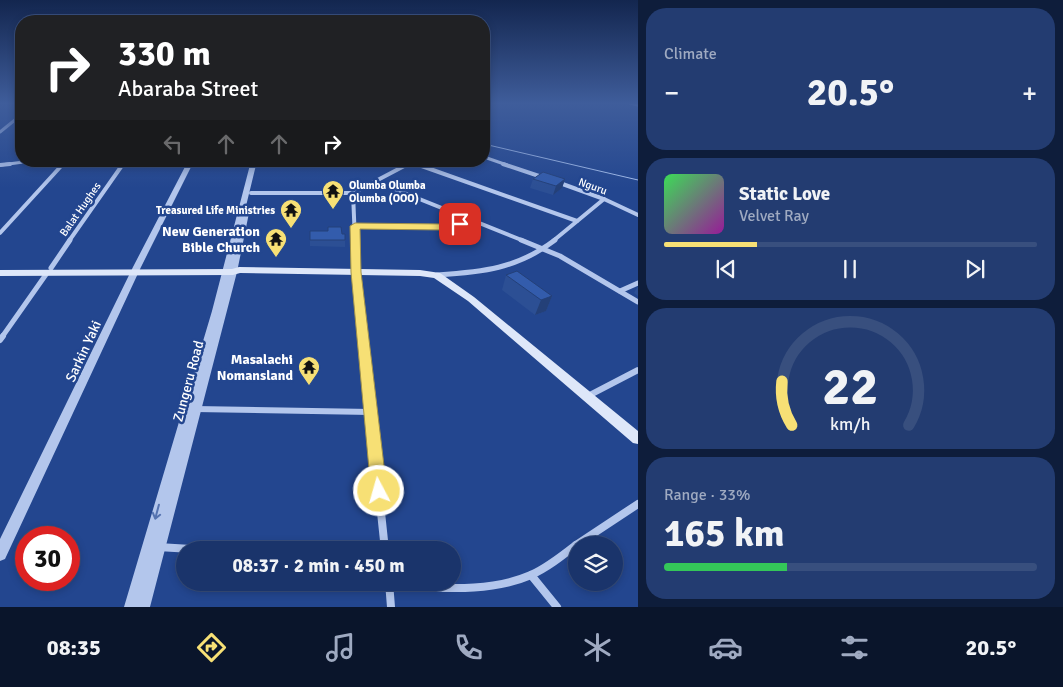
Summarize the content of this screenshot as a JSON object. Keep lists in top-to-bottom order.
{
  "streets": {
    "street": [
      "Nguru",
      "Balat Hughes",
      "Sarkin Yaki",
      "Zungeru Road"
    ]
  },
  "places": {
    "temple": [
      "Olumba Olumba Olumba (OOO)",
      "Treasured Life Ministries",
      "New Generation Bible Church",
      "Masalachi Nomansland"
    ]
  },
  "page": {
    "tile": [
      "Climate",
      ["Range · 33%", "165 km"]
    ],
    "turn": ["330 m", "Abaraba Street"],
    "heat": ["−", "20.5°", "+"],
    "song": ["Static Love", "Velvet Ray"],
    "limit": "30",
    "trip": "08:37 · 2 min · 450 m",
    "tabs": ["08:35", "20.5°"],
    "gauge": ["22", "km/h"]
  }
}
